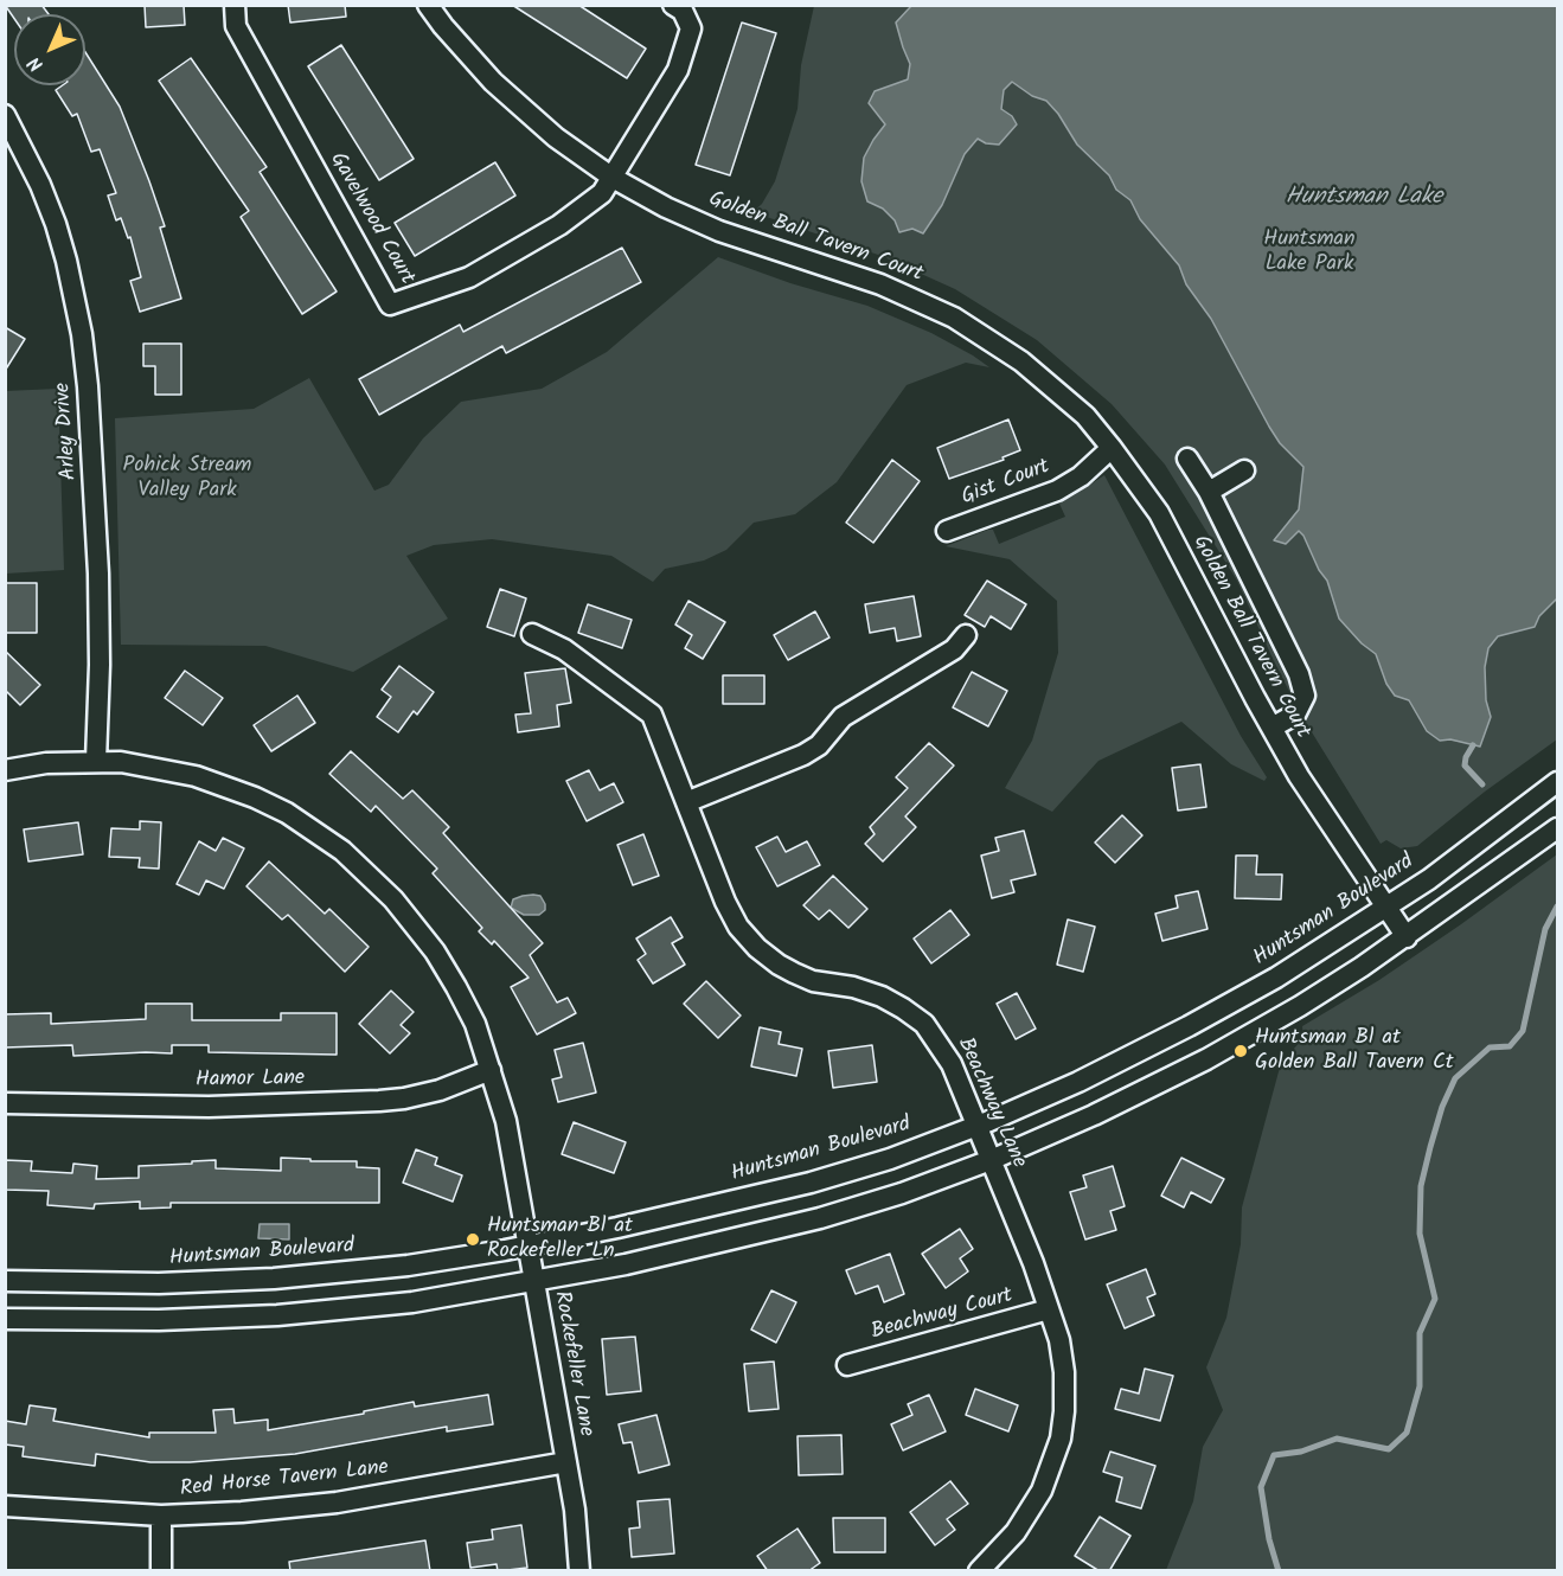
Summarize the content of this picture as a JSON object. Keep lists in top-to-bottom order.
{
  "streets": {
    "street": [
      "Gavelwood Court",
      "Golden Ball Tavern Court",
      "Arley Drive",
      "Gist Court",
      "Huntsman Boulevard",
      "Hamor Lane",
      "Beachway Lane",
      "Beachway Court",
      "Rockefeller Lane",
      "Red Horse Tavern Lane"
    ]
  },
  "crossings": [
    ["Gavelwood Court", "Golden Ball Tavern Court"],
    ["Golden Ball Tavern Court", "Gist Court"],
    ["Golden Ball Tavern Court", "Huntsman Boulevard"],
    ["Arley Drive", "Rockefeller Lane"],
    ["Huntsman Boulevard", "Beachway Lane"],
    ["Huntsman Boulevard", "Rockefeller Lane"],
    ["Hamor Lane", "Rockefeller Lane"],
    ["Beachway Lane", "Beachway Court"],
    ["Rockefeller Lane", "Red Horse Tavern Lane"]
  ],
  "water": ["Huntsman Lake"],
  "parks": ["Huntsman Lake Park", "Pohick Stream Valley Park"],
  "places": ["Huntsman Bl at Golden Ball Tavern Ct", "Huntsman Bl at Rockefeller Ln"],
  "north": "bottom left"
}
